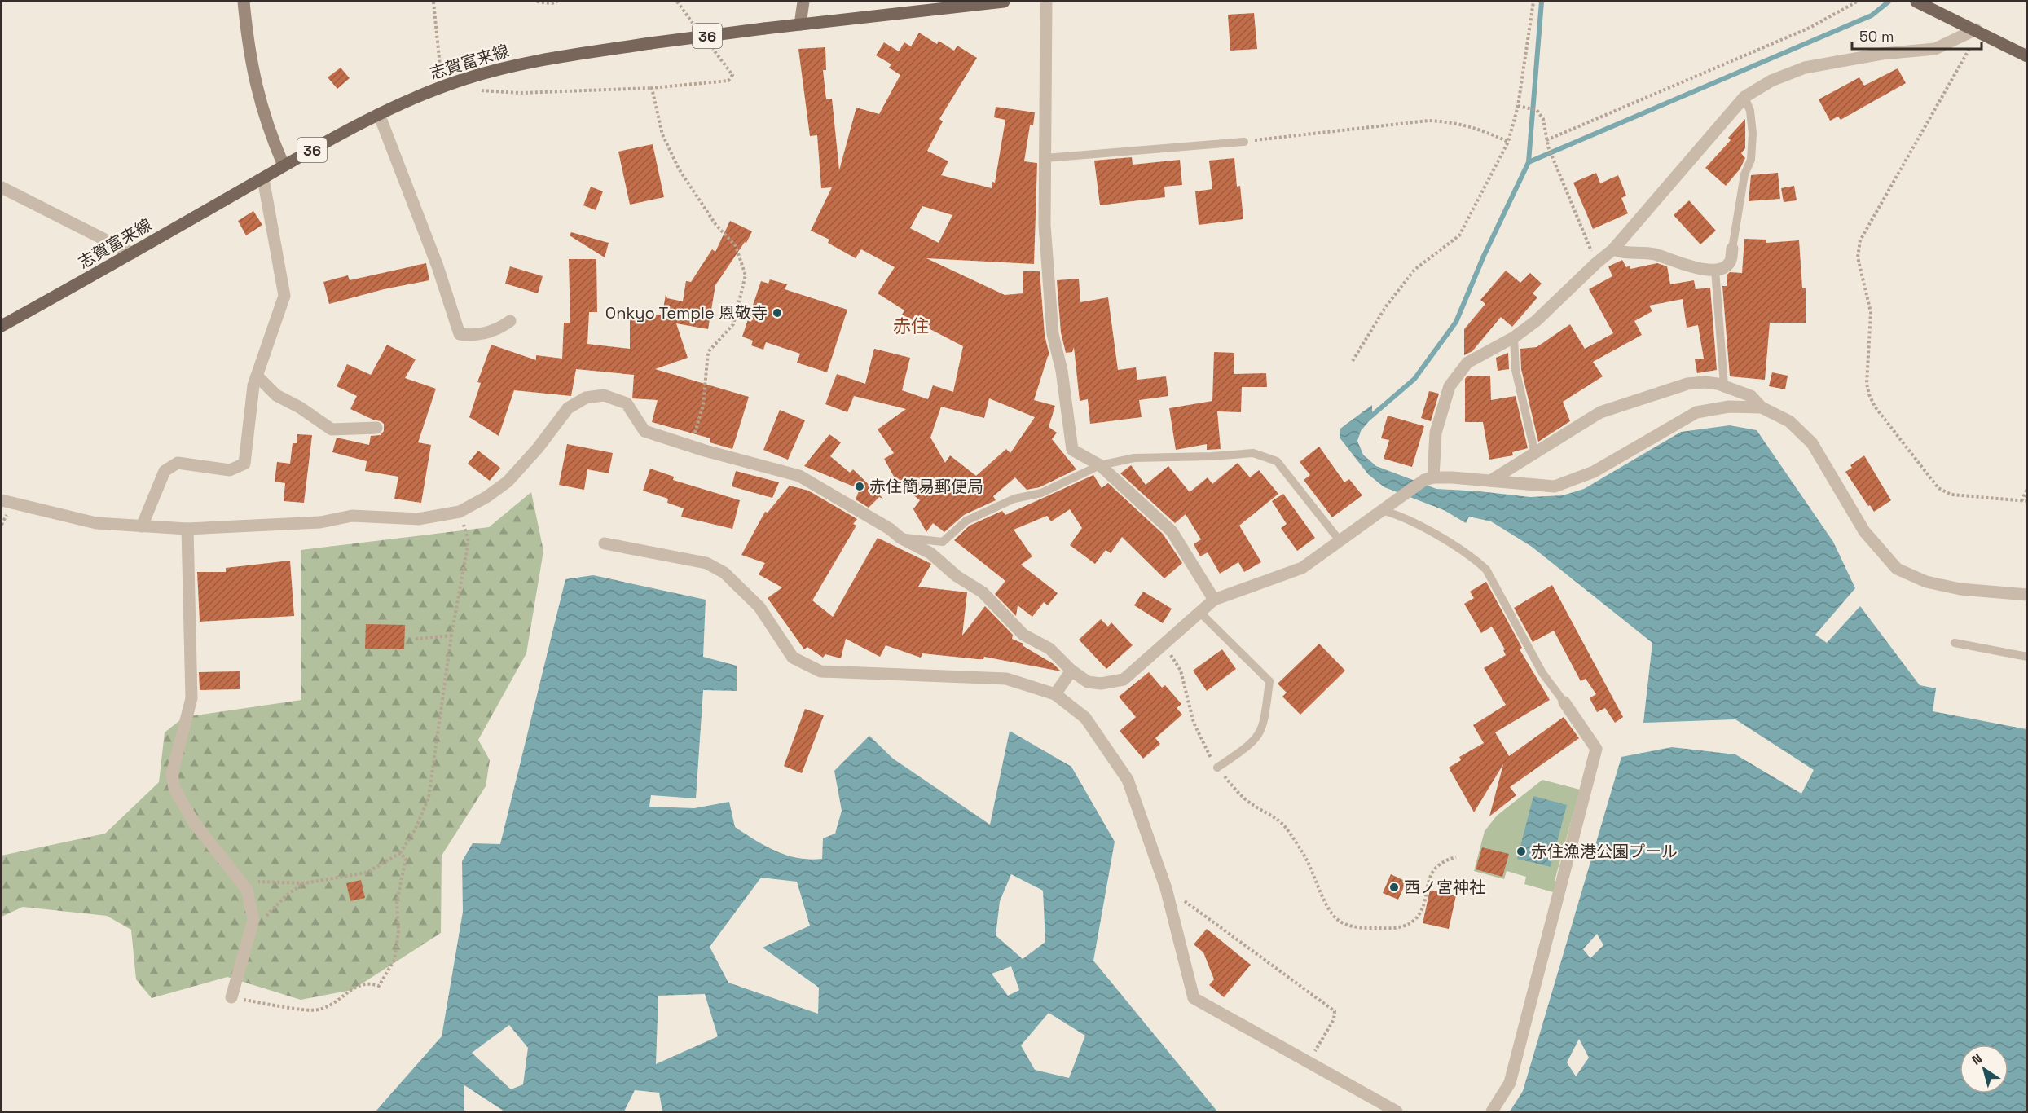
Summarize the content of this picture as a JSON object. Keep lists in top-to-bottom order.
{
  "streets": {
    "main road": ["36", "志賀富来線"]
  },
  "districts": ["赤住"],
  "places": [
    "Onkyo Temple 恩敬寺",
    "赤住簡易郵便局",
    "赤住漁港公園プール",
    "西ノ宮神社"
  ],
  "scale_bar": "50 m",
  "north": "top left"
}
